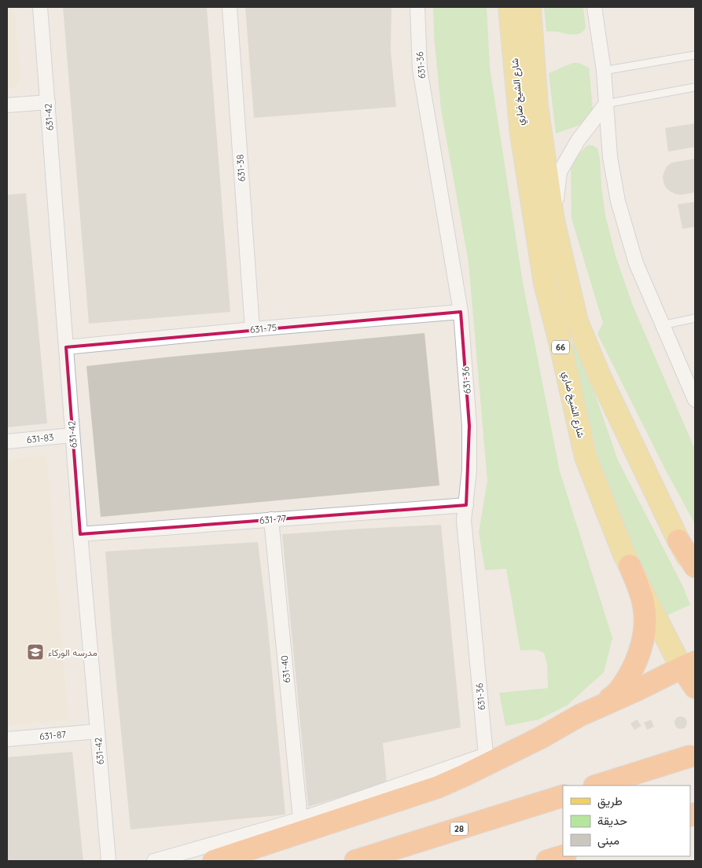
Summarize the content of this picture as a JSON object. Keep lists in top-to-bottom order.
{
  "streets": {
    "highway": ["28"],
    "main road": ["شارع الشيخ ضاري", "66"],
    "street": [
      "631-36",
      "631-42",
      "631-38",
      "631-75",
      "631-83",
      "631-77",
      "631-40",
      "631-87"
    ]
  },
  "crossings": [
    ["631-36", "631-75"],
    ["631-36", "631-77"],
    ["631-36", "631-40"],
    ["631-42", "631-75"],
    ["631-42", "631-83"],
    ["631-42", "631-77"],
    ["631-42", "631-87"],
    ["631-38", "631-75"],
    ["631-77", "631-40"]
  ],
  "places": {
    "school or university": ["مدرسه الوركاء"]
  },
  "legend": ["طريق", "حديقة", "مبنى"]
}
